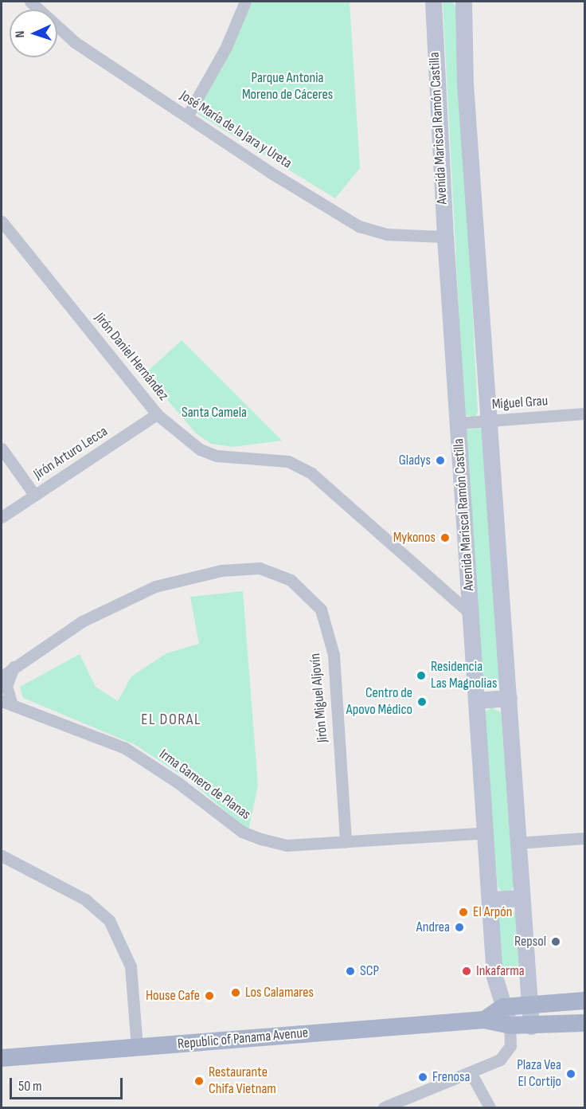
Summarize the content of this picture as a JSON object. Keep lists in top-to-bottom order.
{
  "streets": {
    "main road": ["Avenida Mariscal Ramón Castilla", "Republic of Panama Avenue"],
    "street": [
      "José María de la Jara y Ureta",
      "Jirón Daniel Hernández",
      "Miguel Grau",
      "Jirón Arturo Lecca",
      "Jirón Miguel Aljovín",
      "Irma Gamero de Planas"
    ]
  },
  "crossings": [
    ["Avenida Mariscal Ramón Castilla", "José María de la Jara y Ureta"],
    ["Avenida Mariscal Ramón Castilla", "Jirón Daniel Hernández"],
    ["Avenida Mariscal Ramón Castilla", "Miguel Grau"],
    ["Avenida Mariscal Ramón Castilla", "Irma Gamero de Planas"],
    ["Avenida Mariscal Ramón Castilla", "Republic of Panama Avenue"],
    ["Jirón Daniel Hernández", "Jirón Arturo Lecca"],
    ["Jirón Miguel Aljovín", "Irma Gamero de Planas"]
  ],
  "districts": ["EL DORAL"],
  "parks": ["Parque Antonia Moreno de Cáceres", "Santa Camela"],
  "places": [
    "Gladys",
    "Mykonos",
    "Residencia Las Magnolias",
    "Centro de Apovo Médico",
    "El Arpón",
    "Andrea",
    "Repsol",
    "SCP",
    "Inkafarma",
    "Los Calamares",
    "House Cafe",
    "Plaza Vea El Cortijo",
    "Frenosa",
    "Restaurante Chifa Vietnam"
  ],
  "scale_bar": "50 m",
  "north": "left"
}
